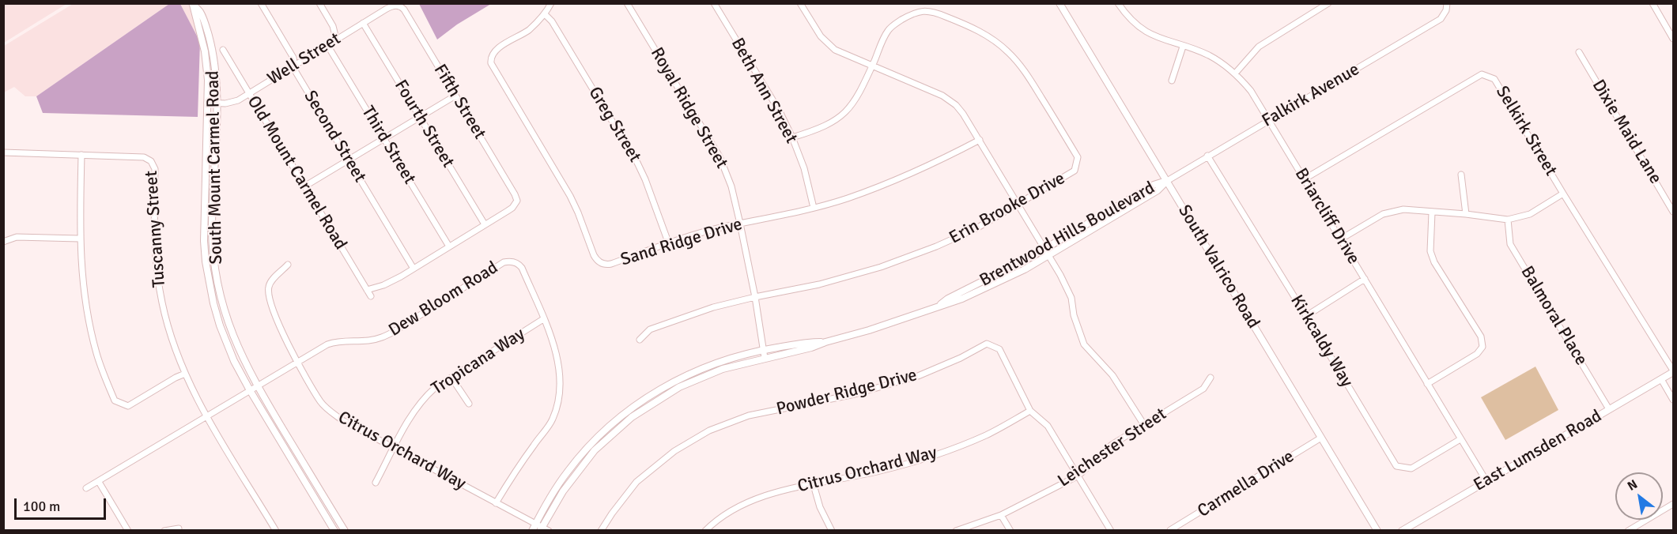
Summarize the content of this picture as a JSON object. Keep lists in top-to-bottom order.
{
  "streets": {
    "street": [
      "Well Street",
      "Beth Ann Street",
      "Falkirk Avenue",
      "Fifth Street",
      "Royal Ridge Street",
      "Fourth Street",
      "Greg Street",
      "Selkirk Street",
      "Dixie Maid Lane",
      "Second Street",
      "Third Street",
      "South Mount Carmel Road",
      "Old Mount Carmel Road",
      "Erin Brooke Drive",
      "Briarcliff Drive",
      "Tuscanny Street",
      "Brentwood Hills Boulevard",
      "Sand Ridge Drive",
      "South Valrico Road",
      "Dew Bloom Road",
      "Balmoral Place",
      "Kirkcaldy Way",
      "Tropicana Way",
      "Powder Ridge Drive",
      "Leichester Street",
      "Citrus Orchard Way",
      "East Lumsden Road",
      "Carmella Drive"
    ]
  },
  "crossings": [
    ["Well Street", "Fifth Street"],
    ["Well Street", "Fourth Street"],
    ["Well Street", "Second Street"],
    ["Well Street", "Third Street"],
    ["Well Street", "South Mount Carmel Road"],
    ["Well Street", "Old Mount Carmel Road"],
    ["Beth Ann Street", "Erin Brooke Drive"],
    ["Beth Ann Street", "Sand Ridge Drive"],
    ["Falkirk Avenue", "Briarcliff Drive"],
    ["Falkirk Avenue", "Brentwood Hills Boulevard"],
    ["Falkirk Avenue", "South Valrico Road"],
    ["Falkirk Avenue", "Kirkcaldy Way"],
    ["Fifth Street", "Fourth Street"],
    ["Royal Ridge Street", "Erin Brooke Drive"],
    ["Royal Ridge Street", "Brentwood Hills Boulevard"],
    ["Royal Ridge Street", "Sand Ridge Drive"],
    ["Greg Street", "Sand Ridge Drive"],
    ["Selkirk Street", "Briarcliff Drive"],
    ["Selkirk Street", "East Lumsden Road"],
    ["South Mount Carmel Road", "Dew Bloom Road"],
    ["Briarcliff Drive", "Kirkcaldy Way"],
    ["Briarcliff Drive", "East Lumsden Road"],
    ["Tuscanny Street", "Dew Bloom Road"],
    ["Brentwood Hills Boulevard", "South Valrico Road"],
    ["Brentwood Hills Boulevard", "Citrus Orchard Way"],
    ["South Valrico Road", "Carmella Drive"],
    ["Dew Bloom Road", "Tropicana Way"],
    ["Dew Bloom Road", "Citrus Orchard Way"],
    ["Balmoral Place", "East Lumsden Road"],
    ["Tropicana Way", "Citrus Orchard Way"],
    ["Powder Ridge Drive", "Leichester Street"],
    ["Powder Ridge Drive", "Citrus Orchard Way"]
  ],
  "scale_bar": "100 m",
  "north": "top left"
}
